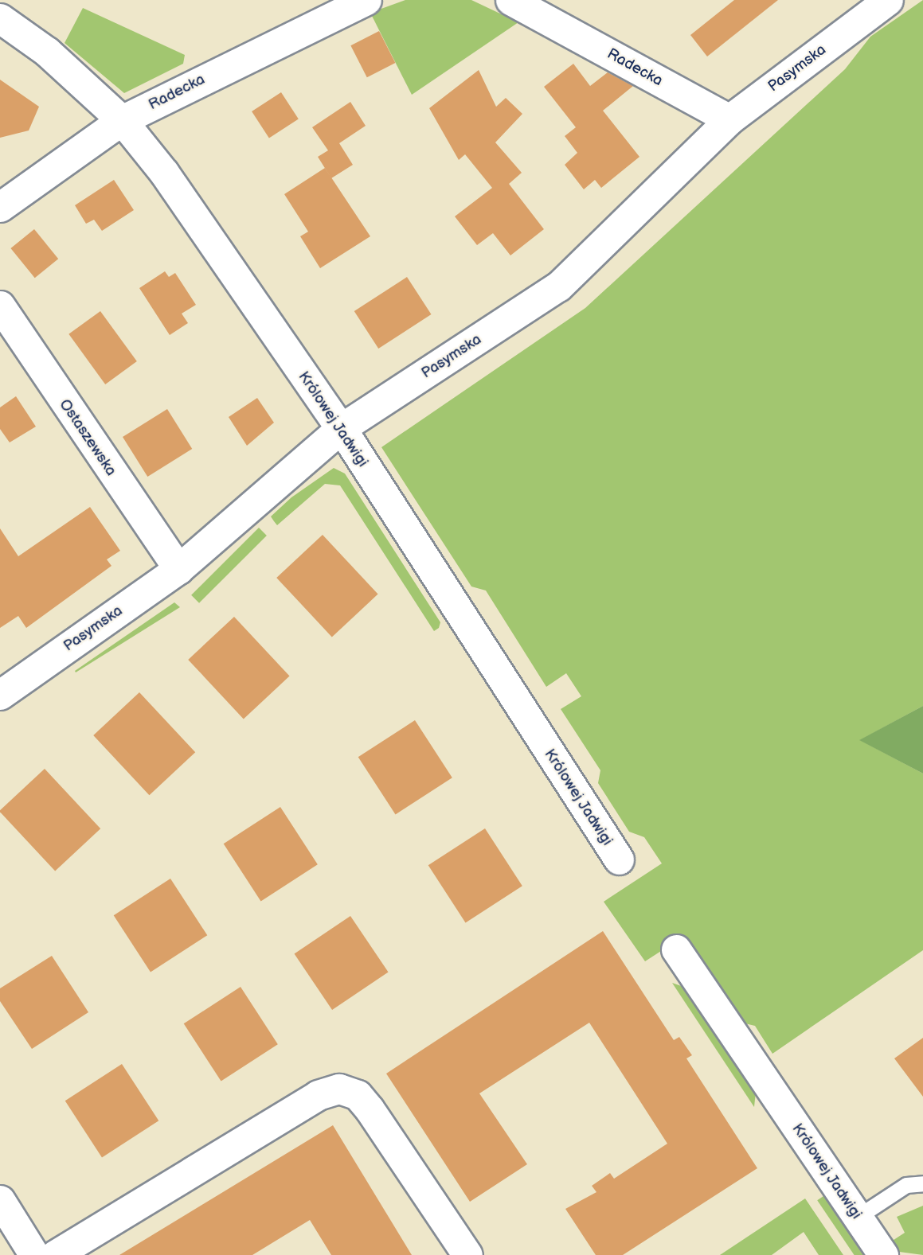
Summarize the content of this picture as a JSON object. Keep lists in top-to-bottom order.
{
  "streets": {
    "street": [
      "Radecka",
      "Pasymska",
      "Królowej Jadwigi",
      "Ostaszewska"
    ]
  },
  "crossings": [
    ["Radecka", "Pasymska"],
    ["Radecka", "Królowej Jadwigi"],
    ["Pasymska", "Królowej Jadwigi"],
    ["Pasymska", "Ostaszewska"]
  ]
}
